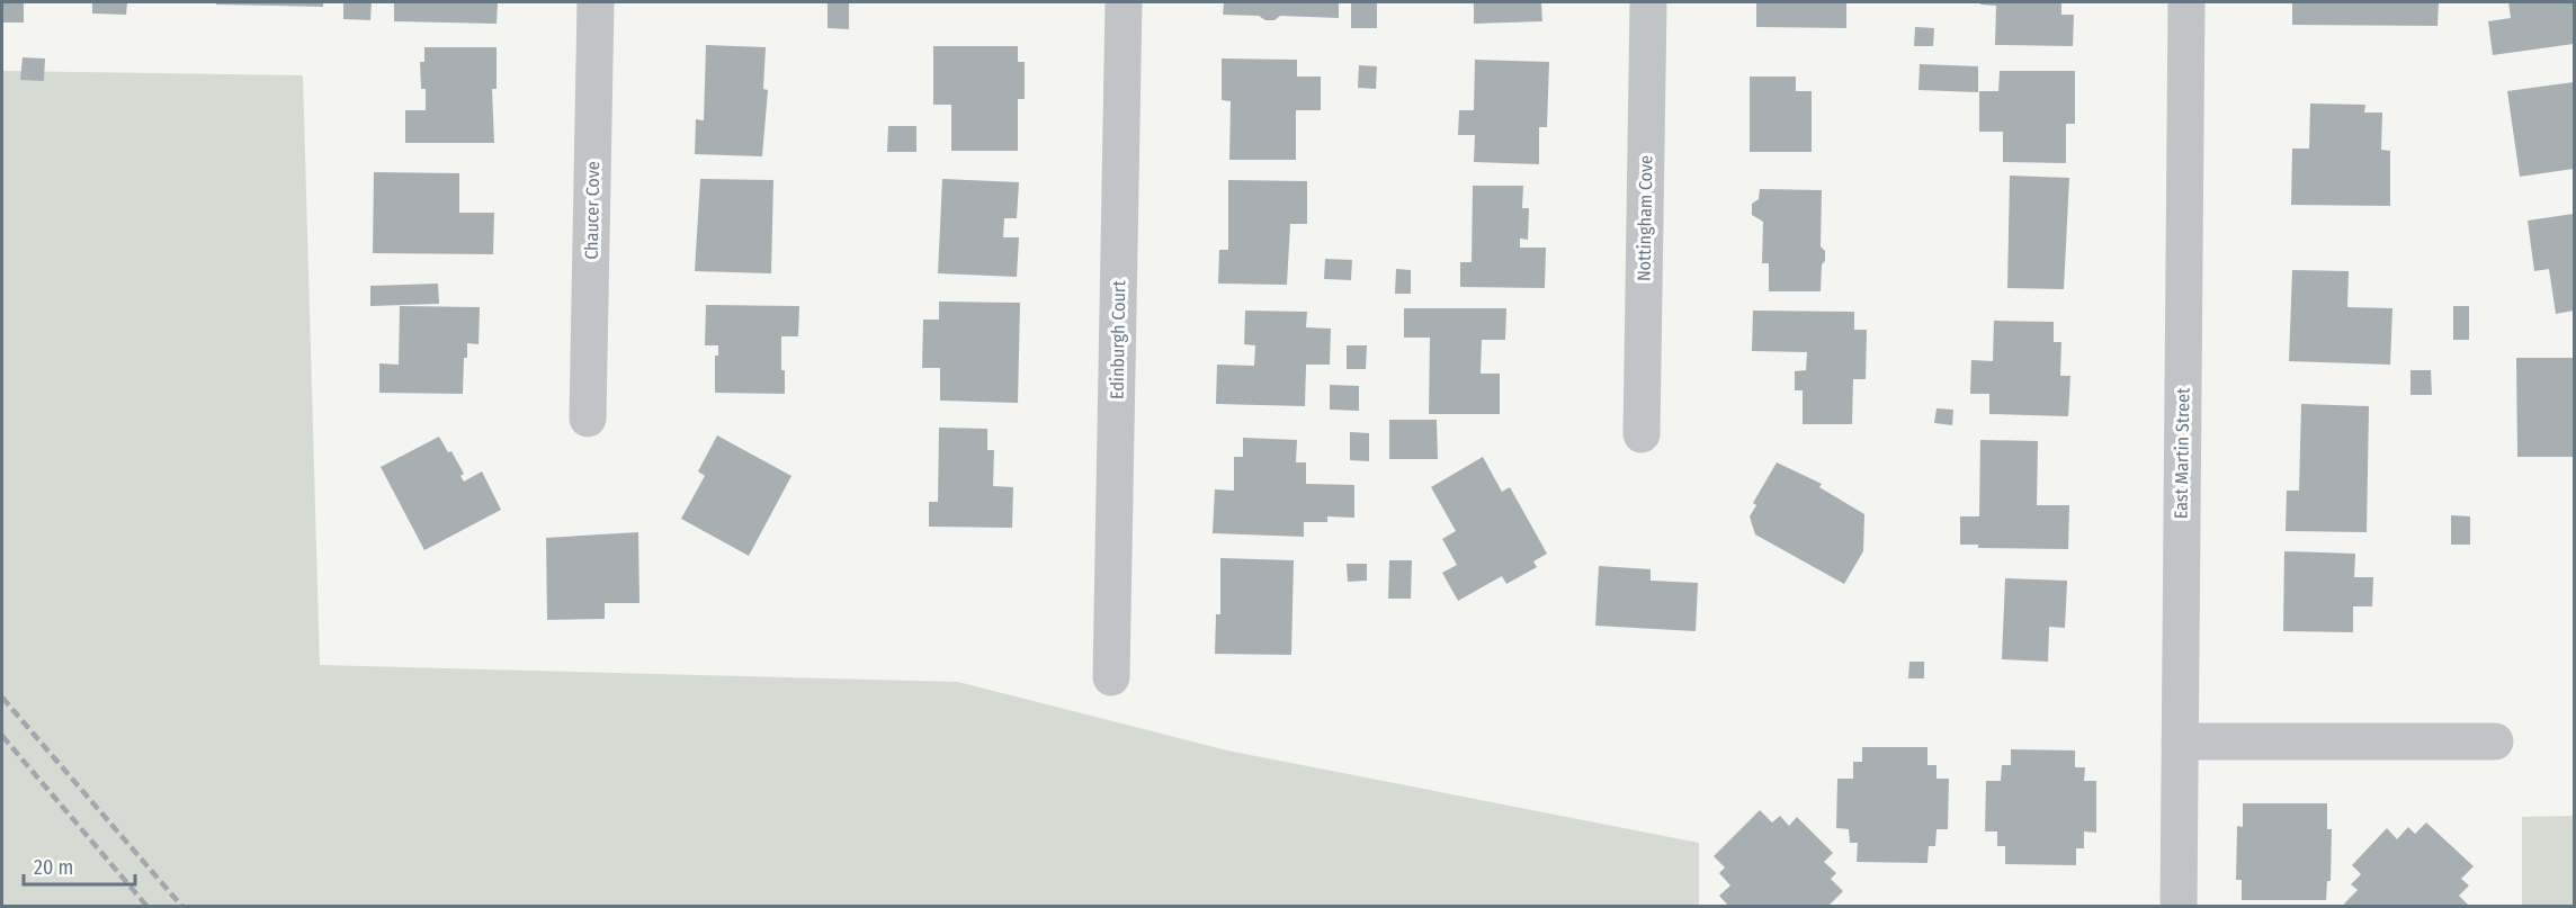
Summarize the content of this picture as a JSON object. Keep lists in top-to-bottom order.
{
  "streets": {
    "street": [
      "Chaucer Cove",
      "Nottingham Cove",
      "Edinburgh Court",
      "East Martin Street"
    ]
  },
  "scale_bar": "20 m"
}
